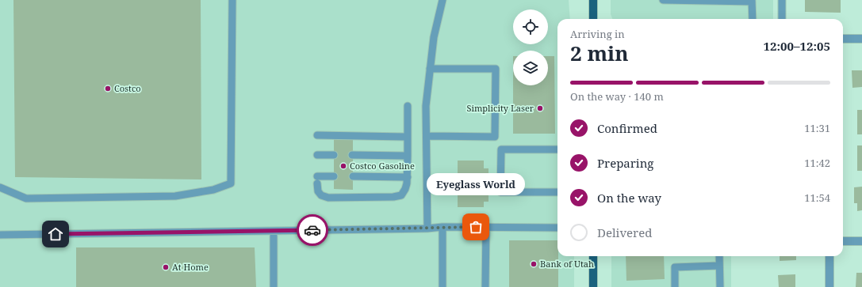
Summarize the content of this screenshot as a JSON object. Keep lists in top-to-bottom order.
{
  "places": [
    "Costco",
    "Simplicity Laser",
    "Costco Gasoline",
    "Eyeglass World",
    "Bank of Utah",
    "At Home"
  ],
  "page": {
    "heading": ["2 min", "Arriving in", "12:00–12:05"],
    "bar": "On the way · 140 m",
    "list": [
      ["Confirmed", "11:31"],
      ["Preparing", "11:42"],
      ["On the way", "11:54"],
      "Delivered"
    ],
    "bubble": "Eyeglass World"
  }
}
